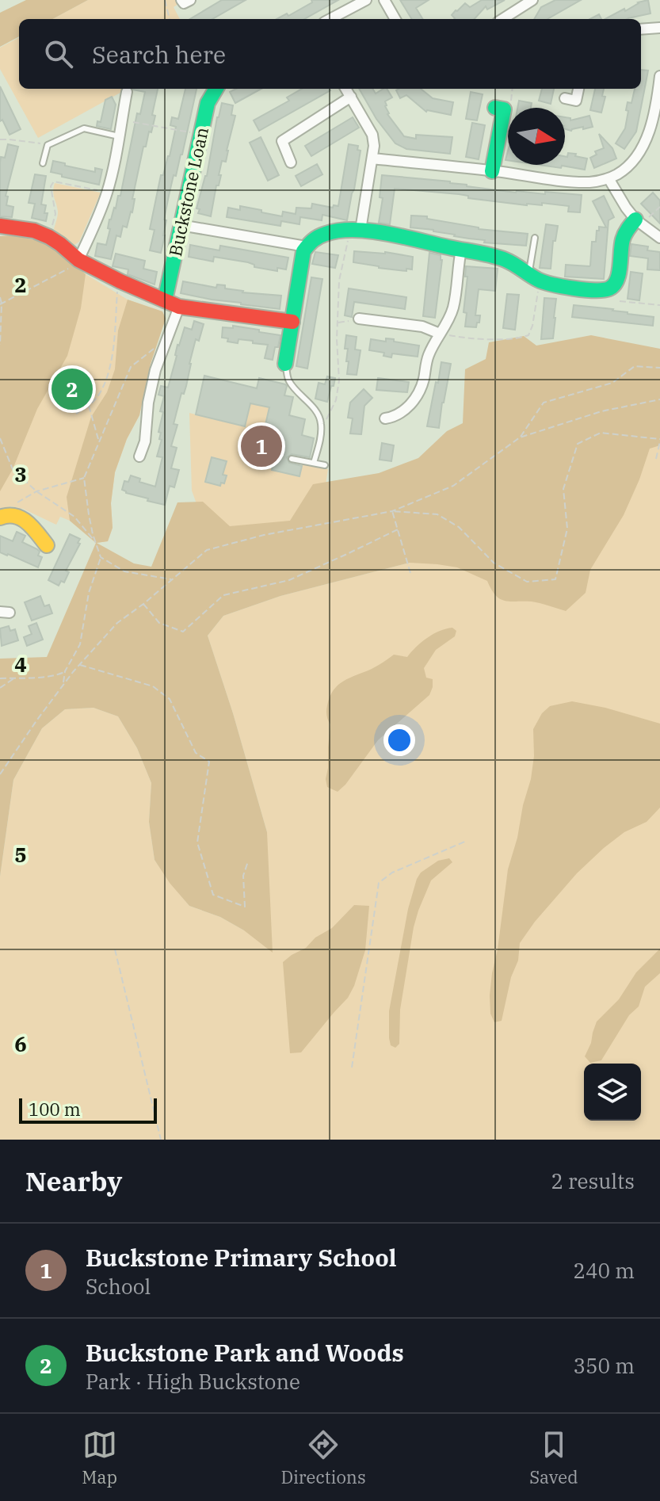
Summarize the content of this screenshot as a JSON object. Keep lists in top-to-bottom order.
{
  "streets": {
    "street": ["Buckstone Loan"]
  },
  "scale_bar": "100 m",
  "north": "right",
  "page": {
    "search": "Search here",
    "pins": ["2", "1"],
    "scale": "100 m",
    "heading": ["Nearby", "2 results"],
    "list": [
      {
        "mark": "1",
        "name": "Buckstone Primary School",
        "note": "School",
        "value": "240 m"
      },
      {
        "mark": "2",
        "name": "Buckstone Park and Woods",
        "note": "Park · High Buckstone",
        "value": "350 m"
      }
    ],
    "nav": ["Map", "Directions", "Saved"]
  },
  "grid": {
    "rows": [
      "2",
      "3",
      "4",
      "5",
      "6"
    ]
  }
}
